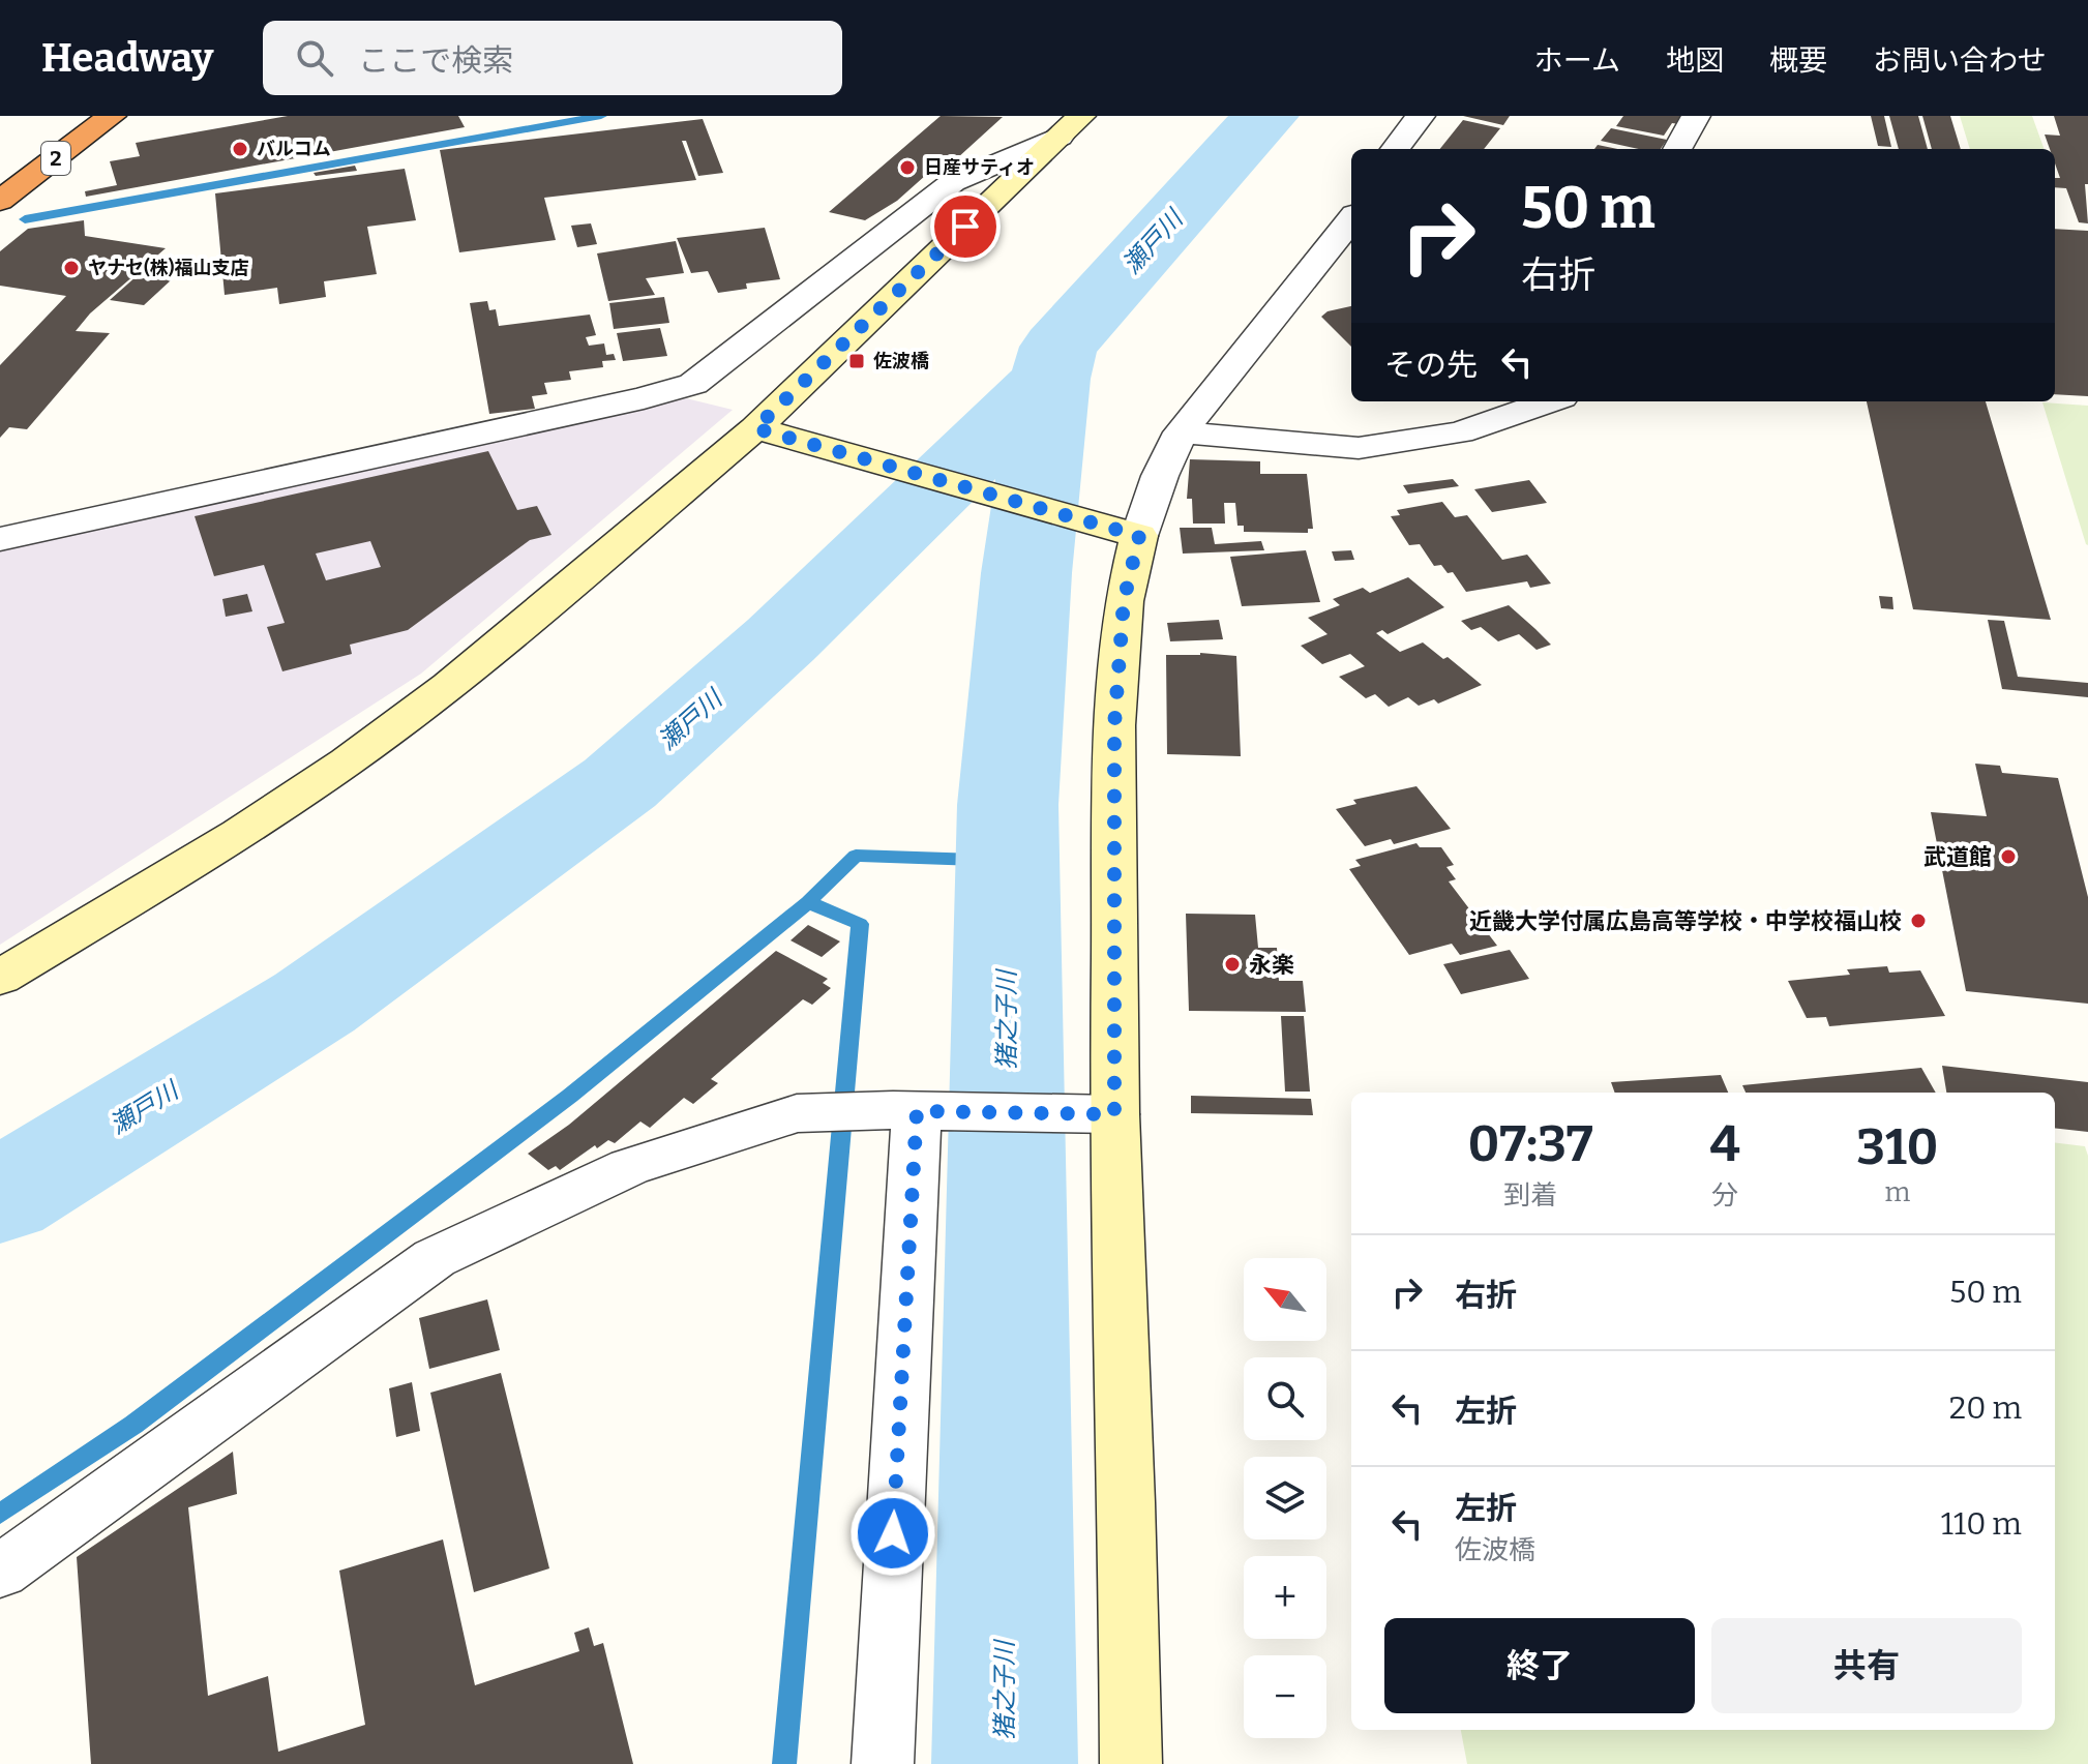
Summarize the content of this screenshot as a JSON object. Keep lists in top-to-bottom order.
{
  "streets": {
    "highway": ["2"]
  },
  "water": ["瀬戸川", "猪之子川"],
  "places": {
    "other": [
      "バルコム",
      "日産サティオ",
      "ヤナセ(株)福山支店",
      "武道館",
      "近畿大学付属広島高等学校・中学校福山校",
      "永楽"
    ],
    "transit": ["佐波橋"]
  },
  "north": "top left",
  "page": {
    "header": "Headway",
    "search": "ここで検索",
    "nav": [
      "ホーム",
      "地図",
      "概要",
      "お問い合わせ"
    ],
    "turn": ["50 m", "右折"],
    "then": "その先",
    "eta": [
      "07:37",
      "到着",
      "4",
      "分",
      "310",
      "m"
    ],
    "list": [
      {
        "name": "右折",
        "value": "50 m"
      },
      {
        "name": "左折",
        "value": "20 m"
      },
      {
        "name": "左折",
        "note": "佐波橋",
        "value": "110 m"
      }
    ],
    "map_buttons": ["+", "−"],
    "buttons": ["終了", "共有"]
  }
}
